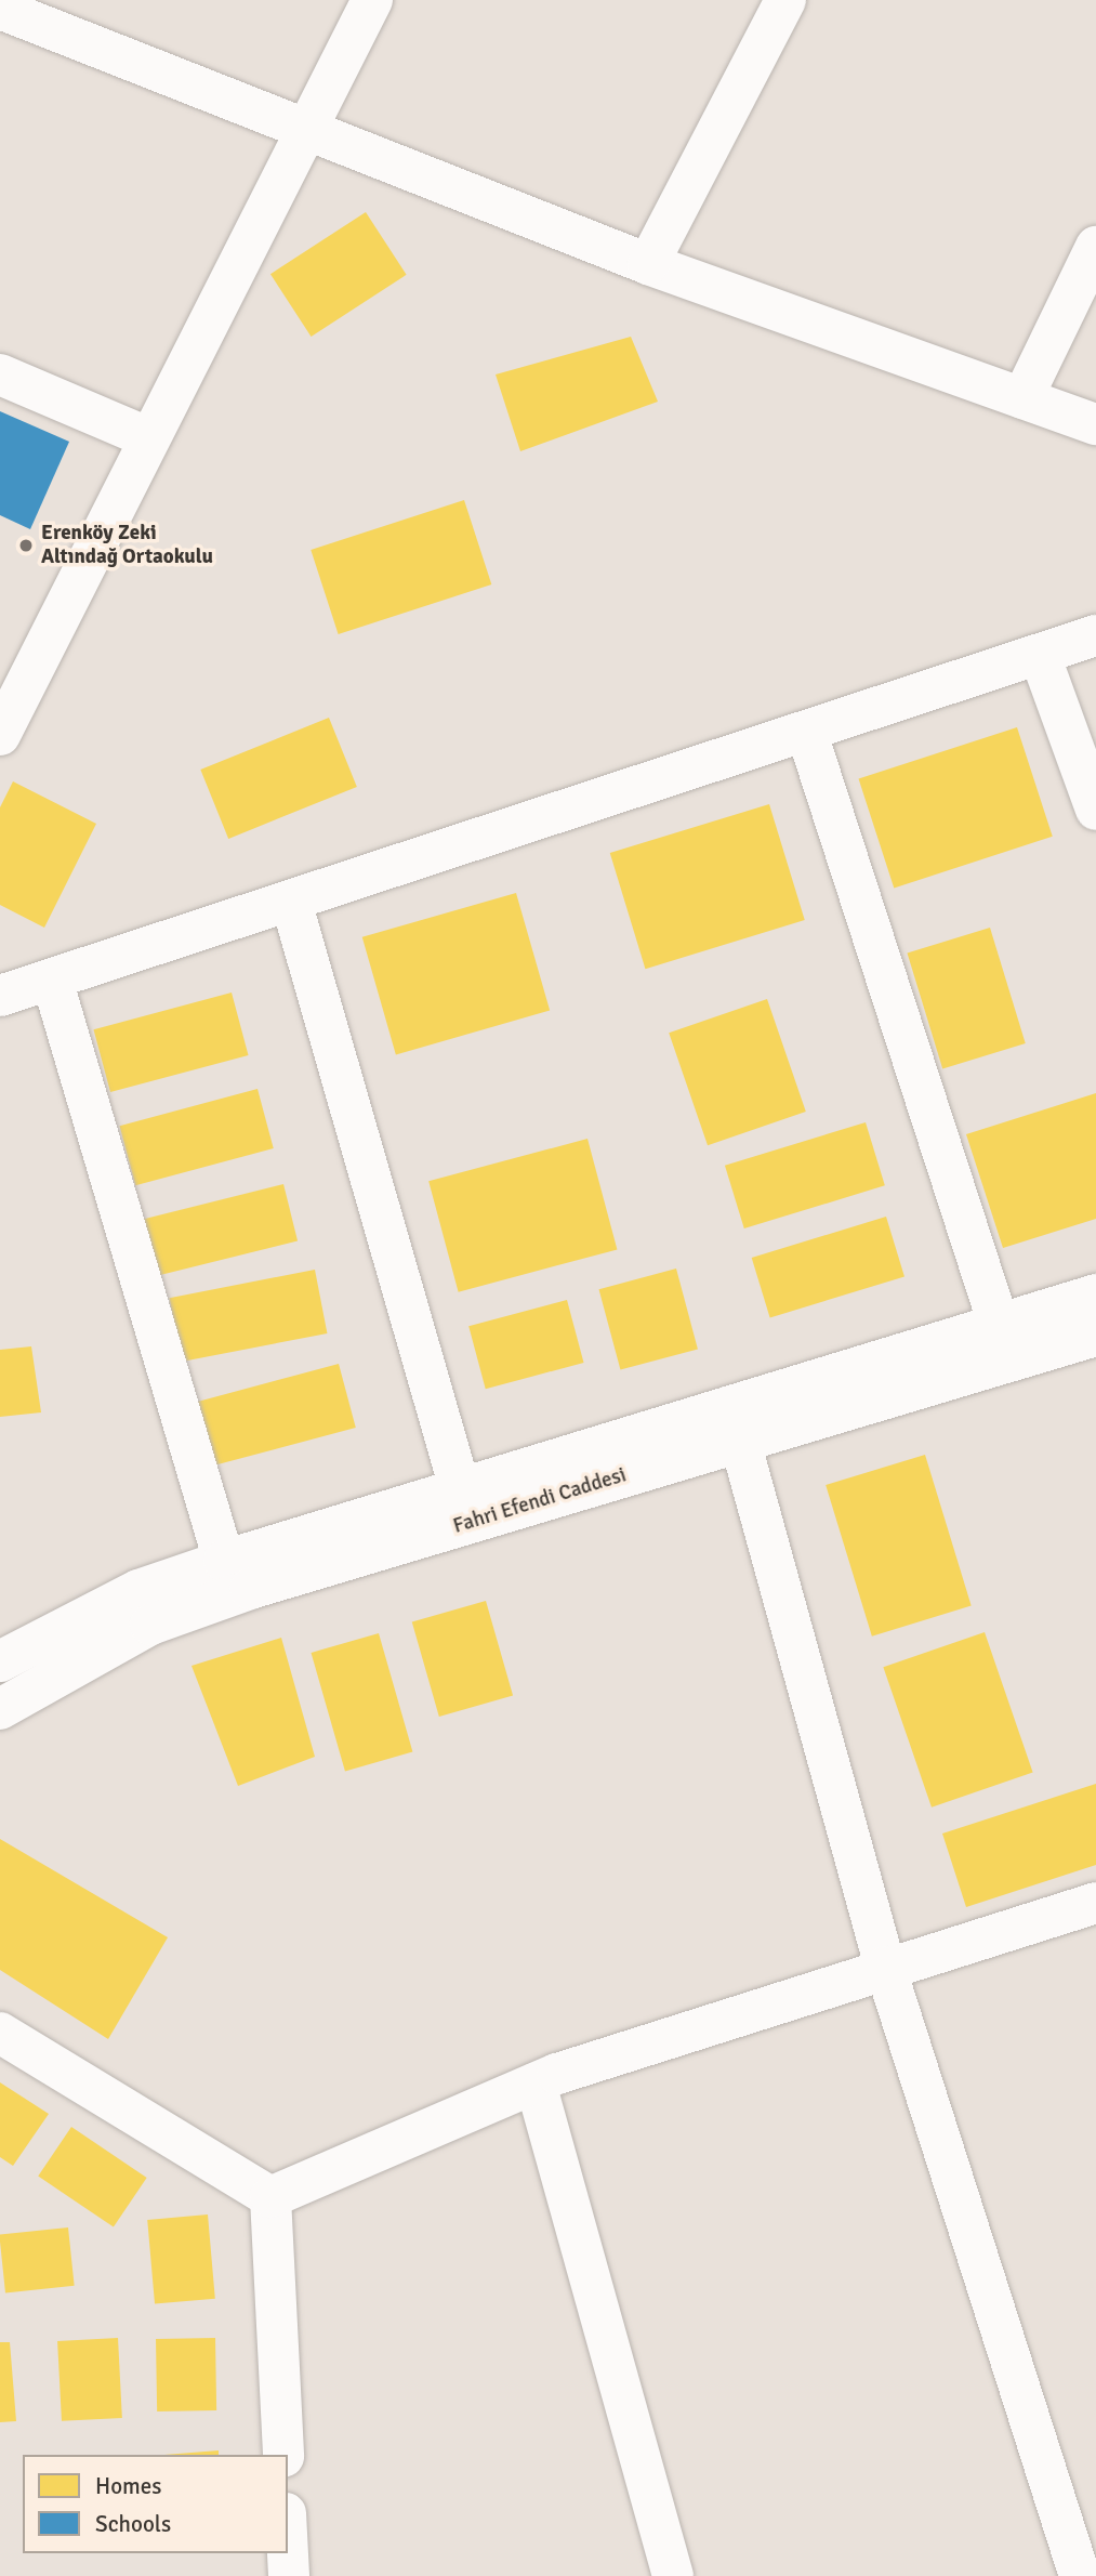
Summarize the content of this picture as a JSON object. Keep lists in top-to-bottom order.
{
  "streets": {
    "street": ["Fahri Efendi Caddesi"]
  },
  "places": ["Erenköy Zeki Altındağ Ortaokulu"],
  "legend": ["Homes", "Schools"]
}
